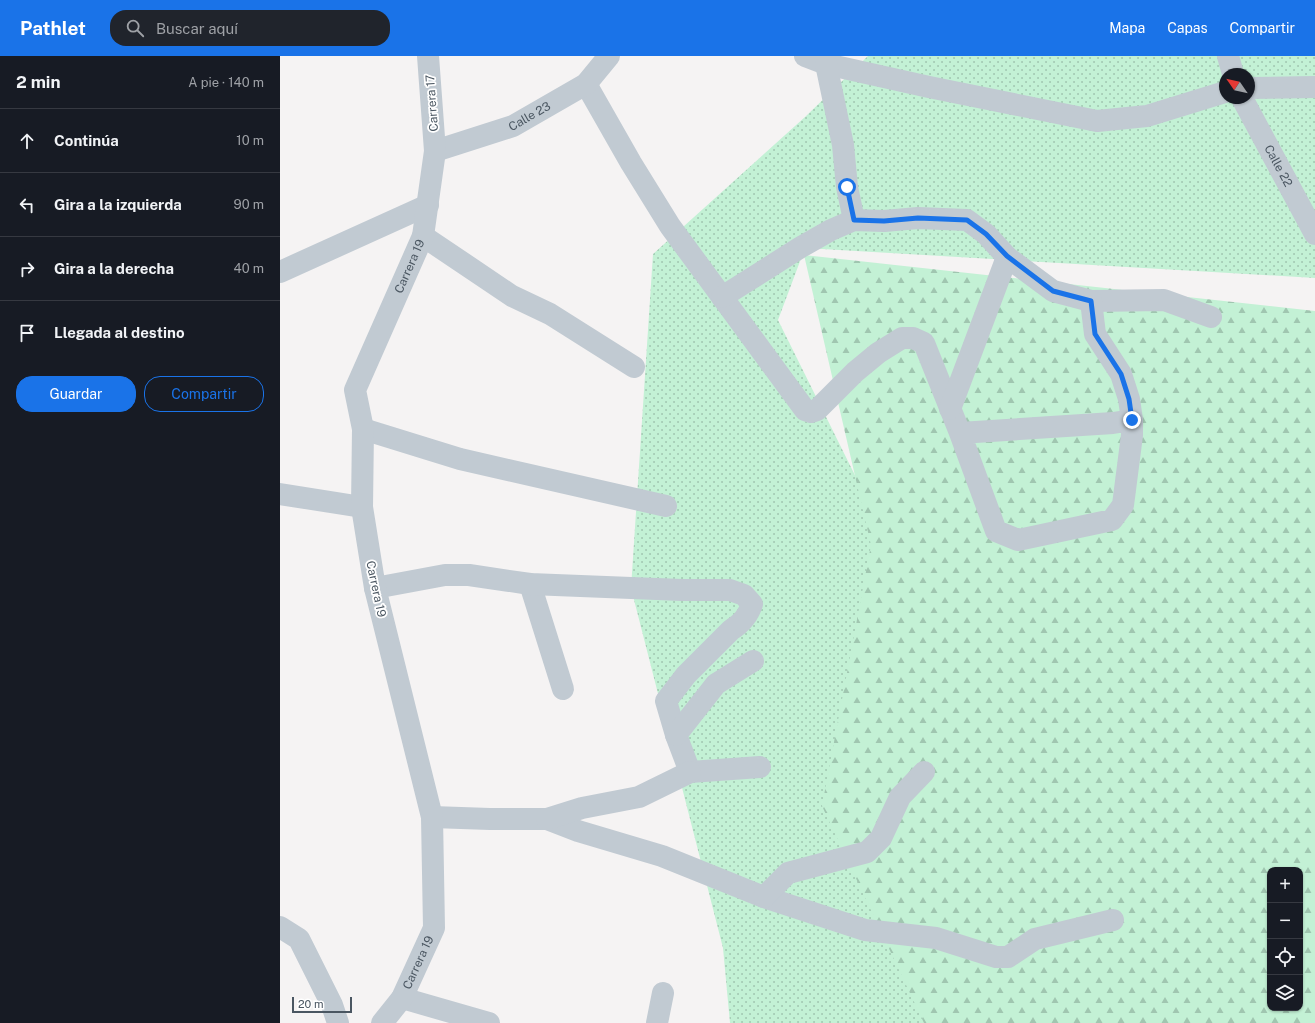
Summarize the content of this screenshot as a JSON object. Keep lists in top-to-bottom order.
{
  "streets": {
    "street": [
      "Carrera 17",
      "Calle 23",
      "Calle 22",
      "Carrera 19"
    ]
  },
  "crossings": [
    ["Carrera 17", "Calle 23"],
    ["Carrera 17", "Carrera 19"],
    ["Calle 23", "Carrera 19"]
  ],
  "scale_bar": "20 m",
  "north": "top left",
  "page": {
    "header": "Pathlet",
    "search": "Buscar aquí",
    "nav": ["Mapa", "Capas", "Compartir"],
    "heading": ["2 min", "A pie · 140 m"],
    "list": [
      ["Continúa", "10 m"],
      ["Gira a la izquierda", "90 m"],
      ["Gira a la derecha", "40 m"],
      "Llegada al destino"
    ],
    "buttons": ["Guardar", "Compartir"],
    "map_buttons": ["+", "−"],
    "scale": "20 m"
  }
}
